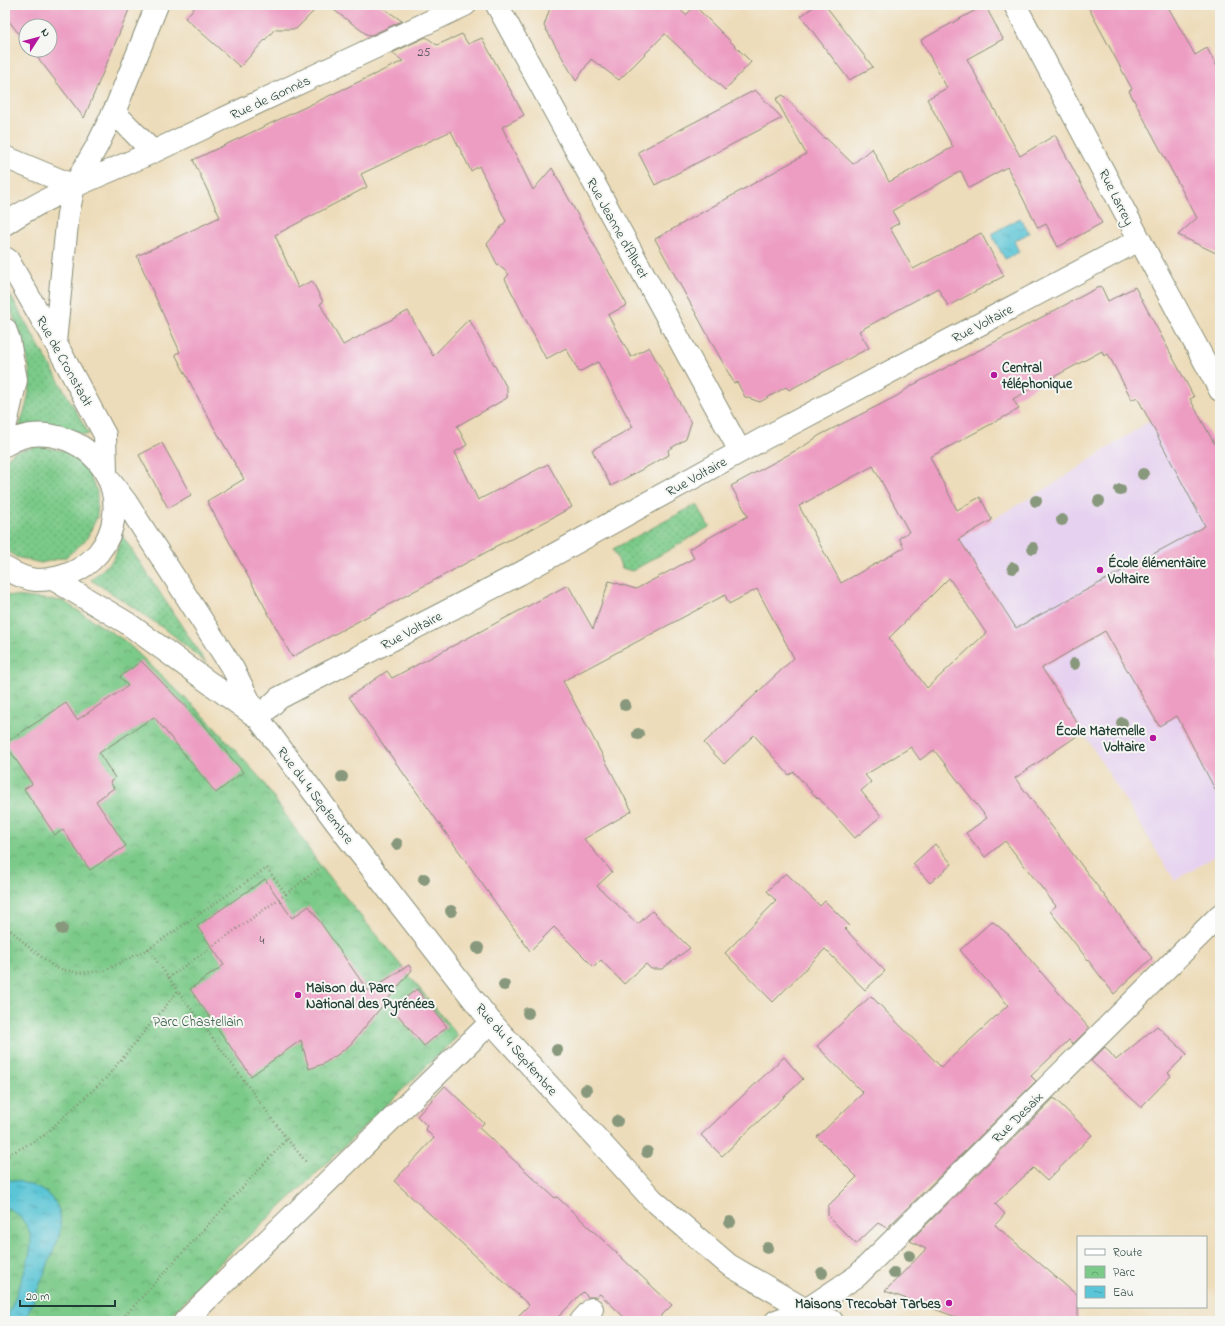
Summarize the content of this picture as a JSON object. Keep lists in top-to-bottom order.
{
  "streets": {
    "street": [
      "Rue de Gonnès",
      "Rue Larrey",
      "Rue Jeanne d'Albret",
      "Rue Voltaire",
      "Rue de Cronstadt",
      "Rue du 4 Septembre",
      "Rue Desaix"
    ]
  },
  "crossings": [
    ["Rue Larrey", "Rue Voltaire"],
    ["Rue Jeanne d'Albret", "Rue Voltaire"],
    ["Rue Voltaire", "Rue du 4 Septembre"],
    ["Rue de Cronstadt", "Rue du 4 Septembre"],
    ["Rue du 4 Septembre", "Rue Desaix"]
  ],
  "parks": ["Parc Chastellain"],
  "places": [
    "Central téléphonique",
    "École élémentaire Voltaire",
    "École Maternelle Voltaire",
    "Maison du Parc National des Pyrénées",
    "Maisons Trecobat Tarbes"
  ],
  "house_numbers": ["25", "4"],
  "legend": ["Route", "Parc", "Eau"],
  "scale_bar": "20 m",
  "north": "top right"
}
